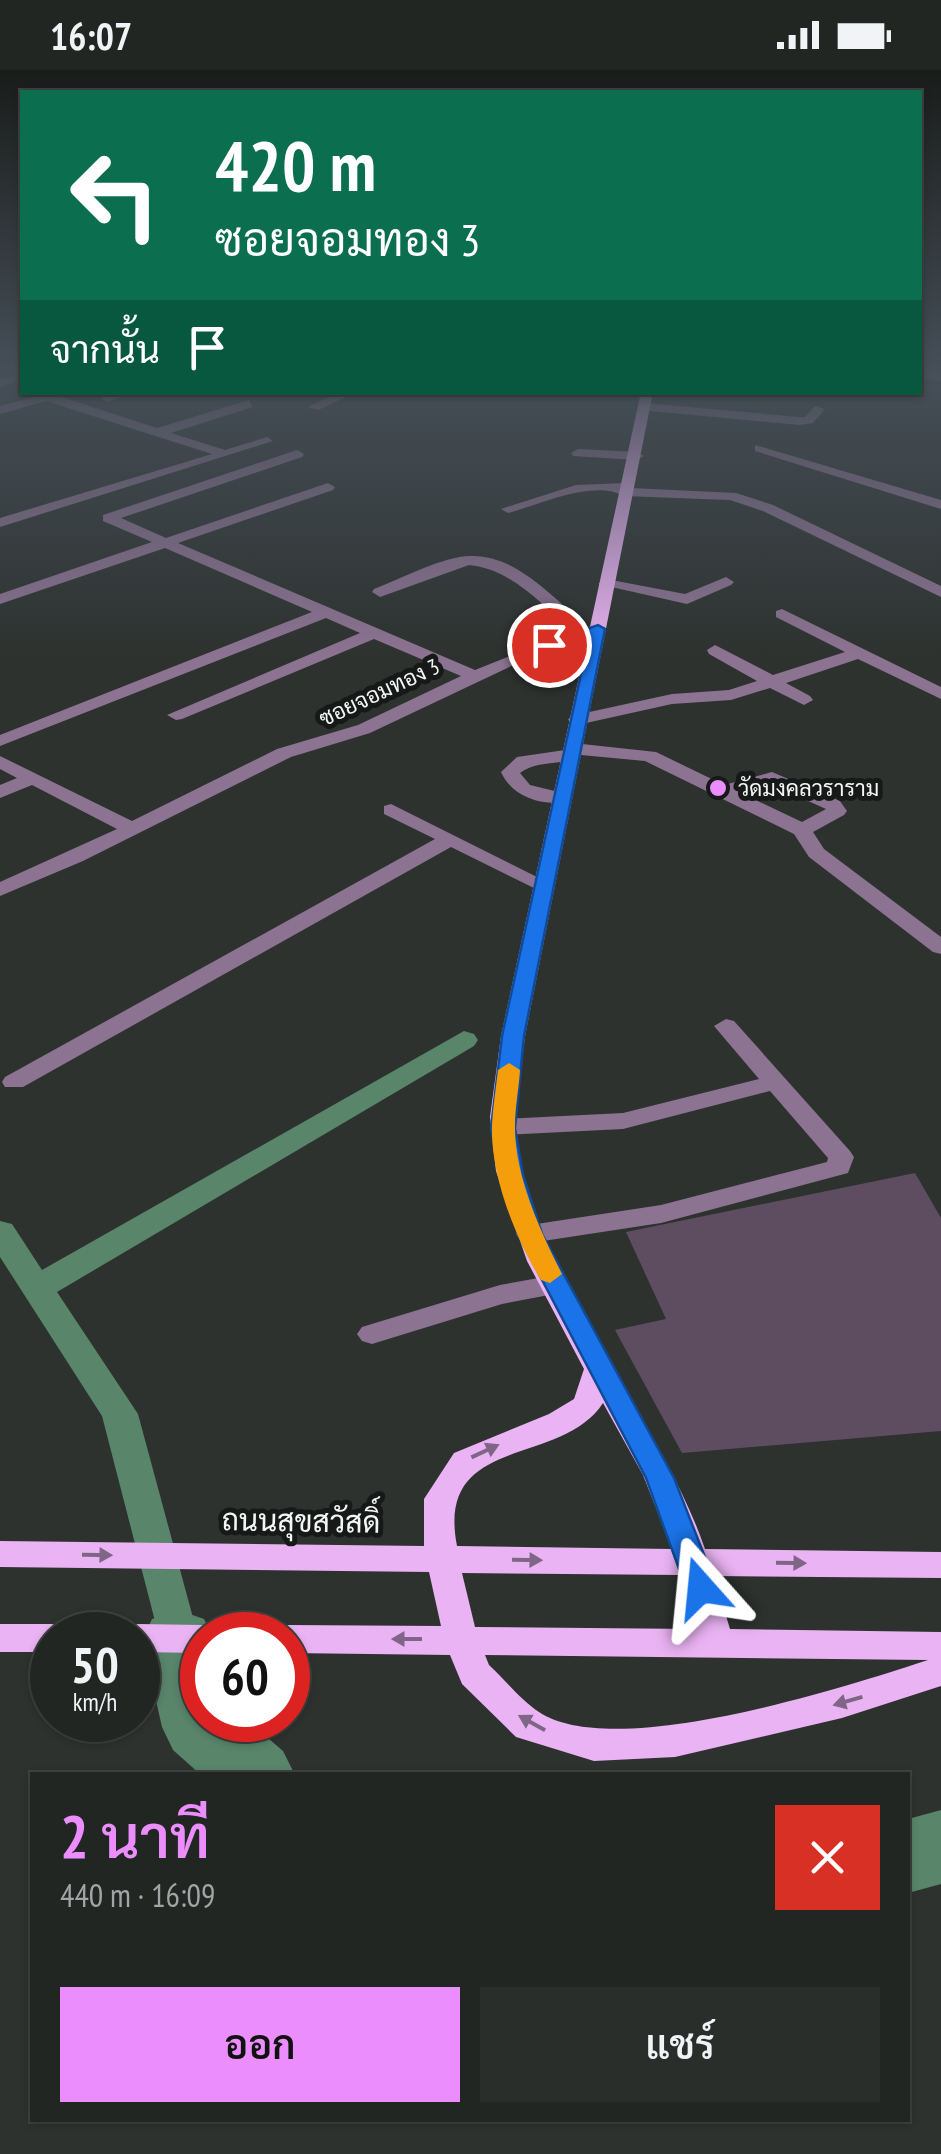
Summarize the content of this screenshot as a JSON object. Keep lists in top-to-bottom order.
{
  "streets": {
    "main road": ["ถนนสุขสวัสดิ์"],
    "street": ["ซอยจอมทอง 3"]
  },
  "places": ["วัดมงคลวราราม"],
  "page": {
    "status": "16:07",
    "turn": ["420 m", "ซอยจอมทอง 3"],
    "then": "จากนั้น",
    "speed": "50 km/h",
    "limit": "60",
    "heading": ["2 นาที", "440 m · 16:09"],
    "buttons": ["ออก", "แชร์"]
  }
}
